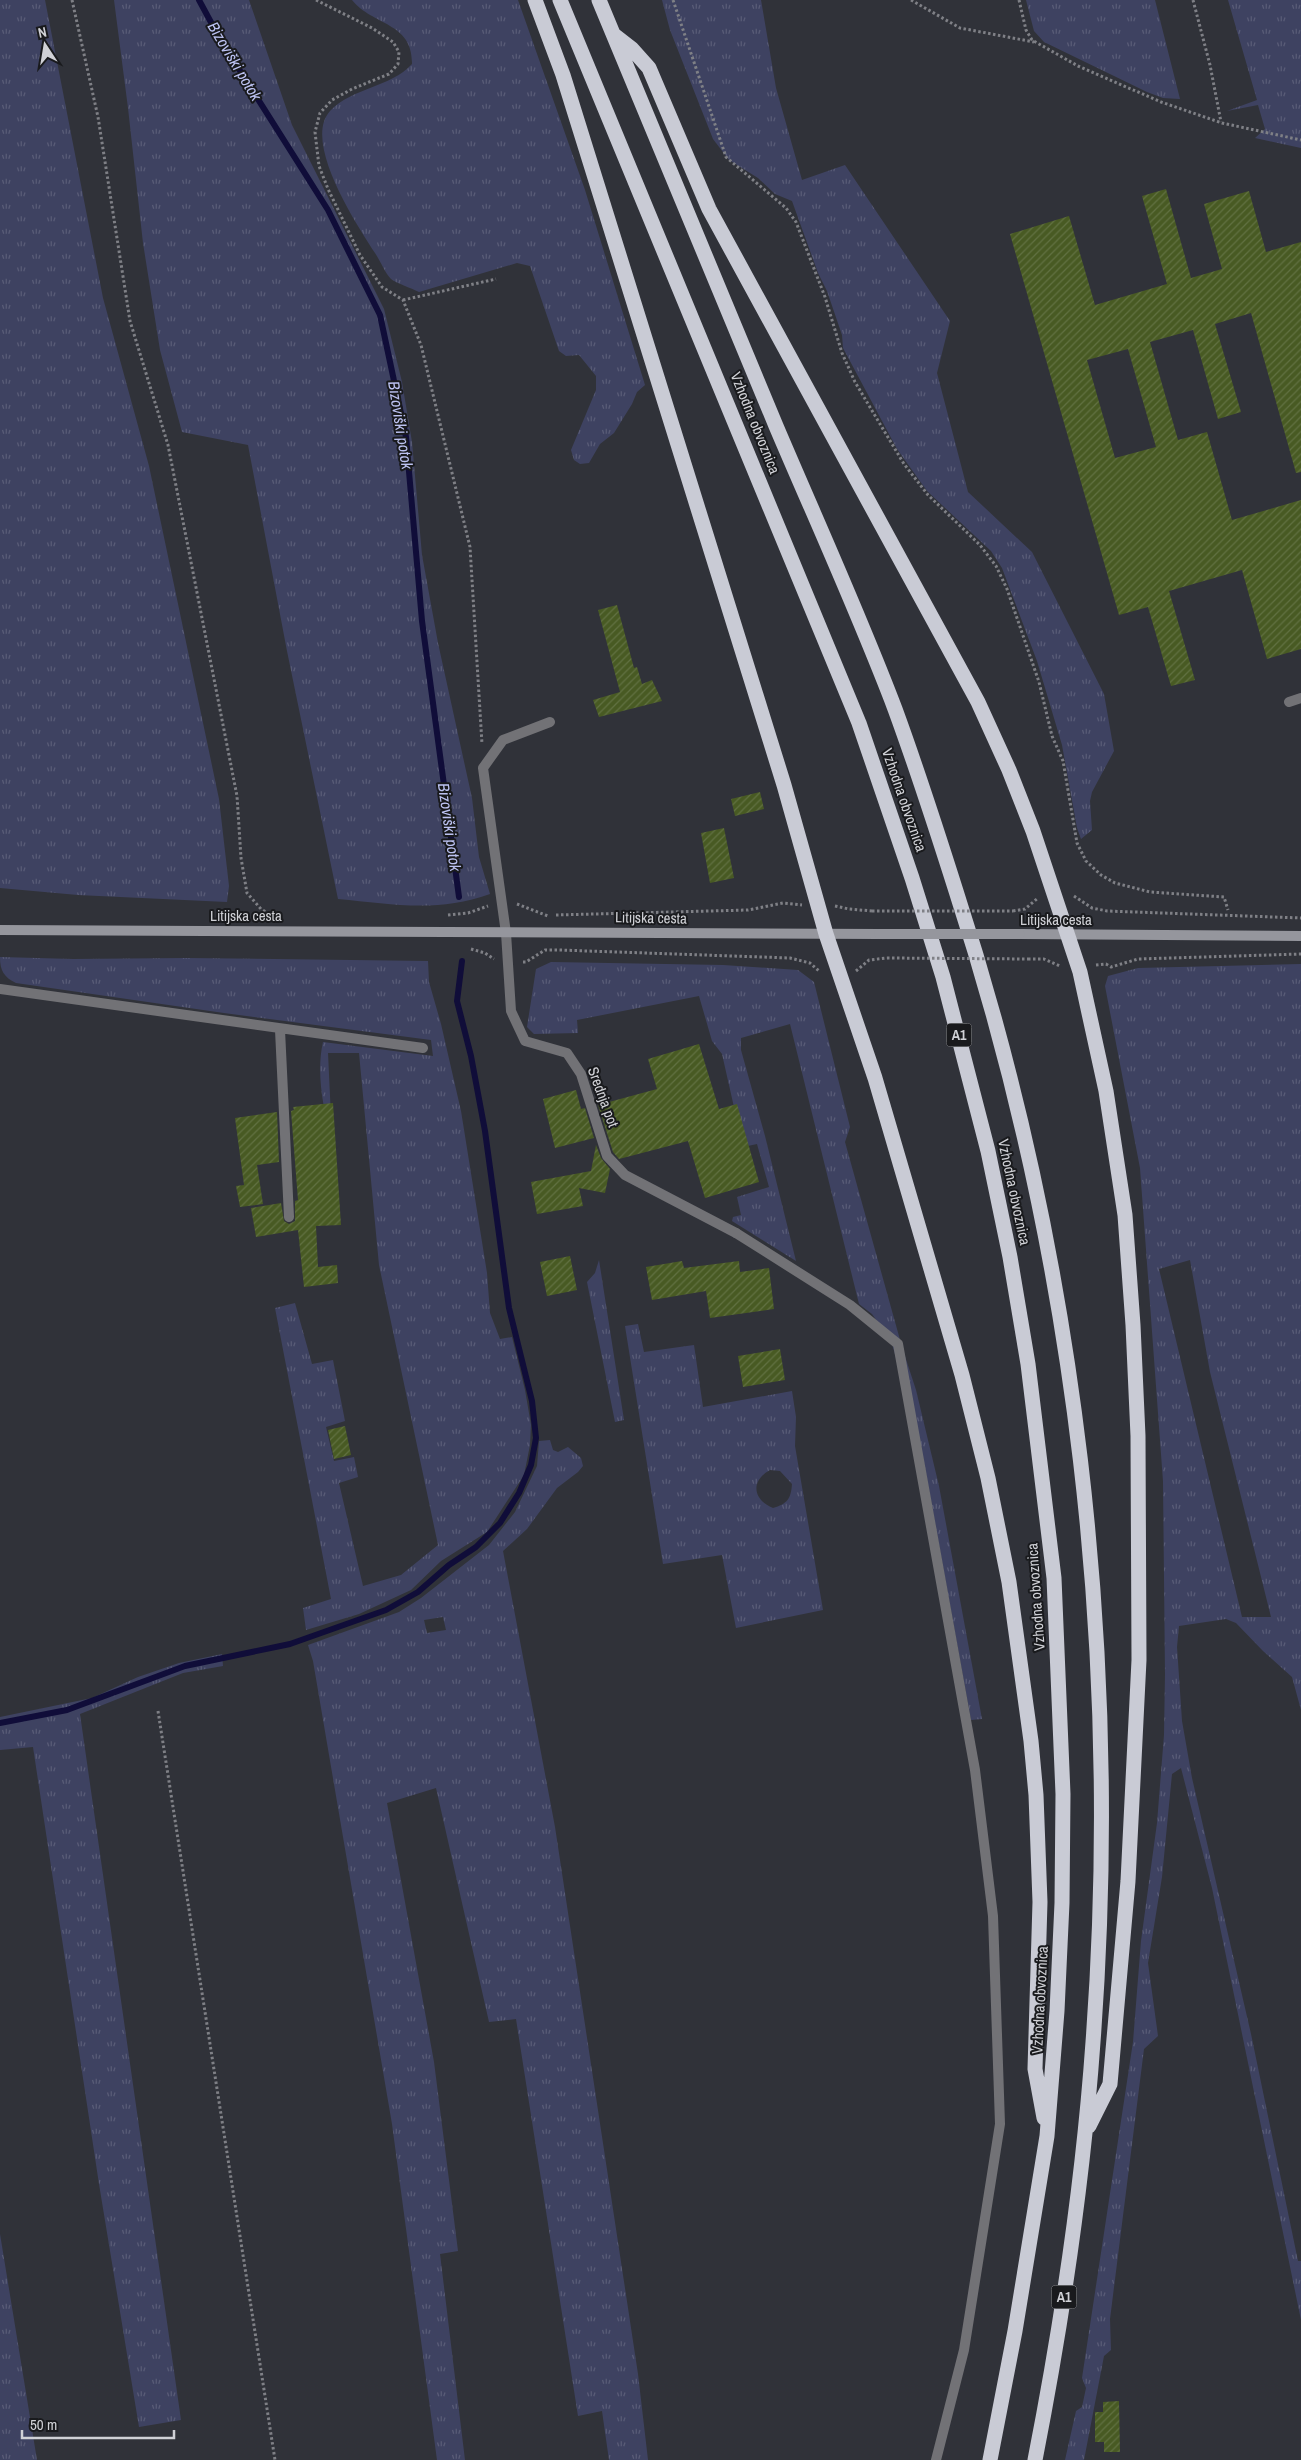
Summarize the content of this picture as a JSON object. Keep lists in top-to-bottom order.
{
  "streets": {
    "highway": ["Vzhodna obvoznica", "A1"],
    "main road": ["Litijska cesta"],
    "street": ["Srednja pot"]
  },
  "crossings": [
    ["Litijska cesta", "Srednja pot"]
  ],
  "water": ["Bizoviški potok"],
  "scale_bar": "50 m",
  "north": "top"
}
